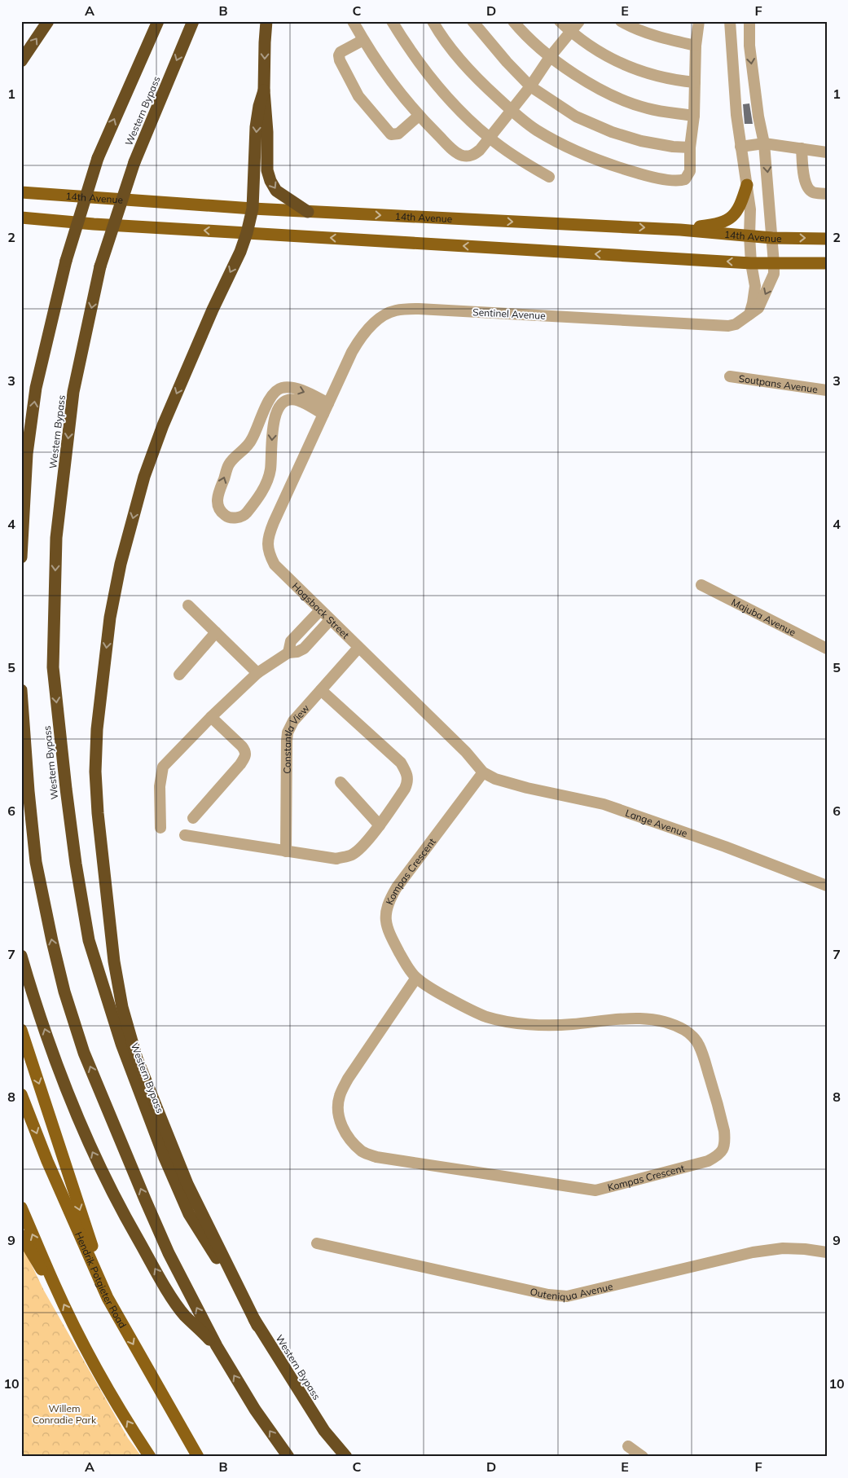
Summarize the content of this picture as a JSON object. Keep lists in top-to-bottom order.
{
  "streets": {
    "highway": ["Western Bypass"],
    "main road": ["14th Avenue", "Hendrik Potgieter Road"],
    "street": [
      "Sentinel Avenue",
      "Soutpans Avenue",
      "Hogsback Street",
      "Majuba Avenue",
      "Constantla View",
      "Lange Avenue",
      "Kompas Crescent",
      "Outeniqua Avenue"
    ]
  },
  "crossings": [
    ["14th Avenue", "Sentinel Avenue"],
    ["Sentinel Avenue", "Hogsback Street"],
    ["Hogsback Street", "Constantla View"],
    ["Hogsback Street", "Lange Avenue"],
    ["Hogsback Street", "Kompas Crescent"],
    ["Lange Avenue", "Kompas Crescent"]
  ],
  "parks": ["Willem Conradie Park"],
  "grid": {
    "columns": [
      "A",
      "B",
      "C",
      "D",
      "E",
      "F"
    ],
    "rows": [
      "1",
      "2",
      "3",
      "4",
      "5",
      "6",
      "7",
      "8",
      "9",
      "10"
    ]
  }
}
